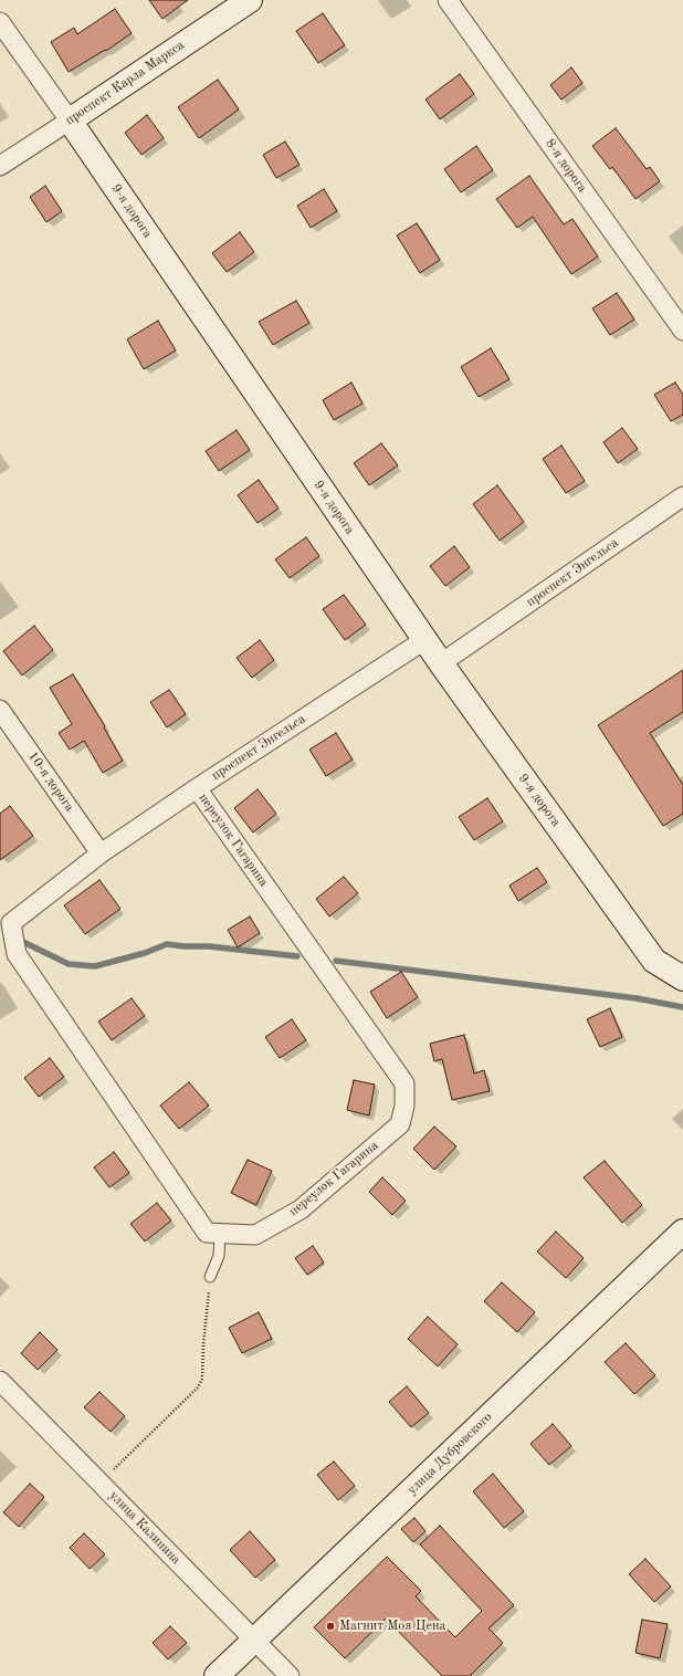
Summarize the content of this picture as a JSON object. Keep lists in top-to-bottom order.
{
  "streets": {
    "street": [
      "проспект Карла Маркса",
      "8-я дорога",
      "9-я дорога",
      "проспект Энгельса",
      "10-я дорога",
      "переулок Гагарина",
      "улица Дубровского",
      "улица Калинина"
    ]
  },
  "crossings": [
    ["проспект Карла Маркса", "9-я дорога"],
    ["9-я дорога", "проспект Энгельса"],
    ["проспект Энгельса", "10-я дорога"],
    ["проспект Энгельса", "переулок Гагарина"],
    ["улица Дубровского", "улица Калинина"]
  ],
  "places": ["Магнит Моя Цена"]
}
